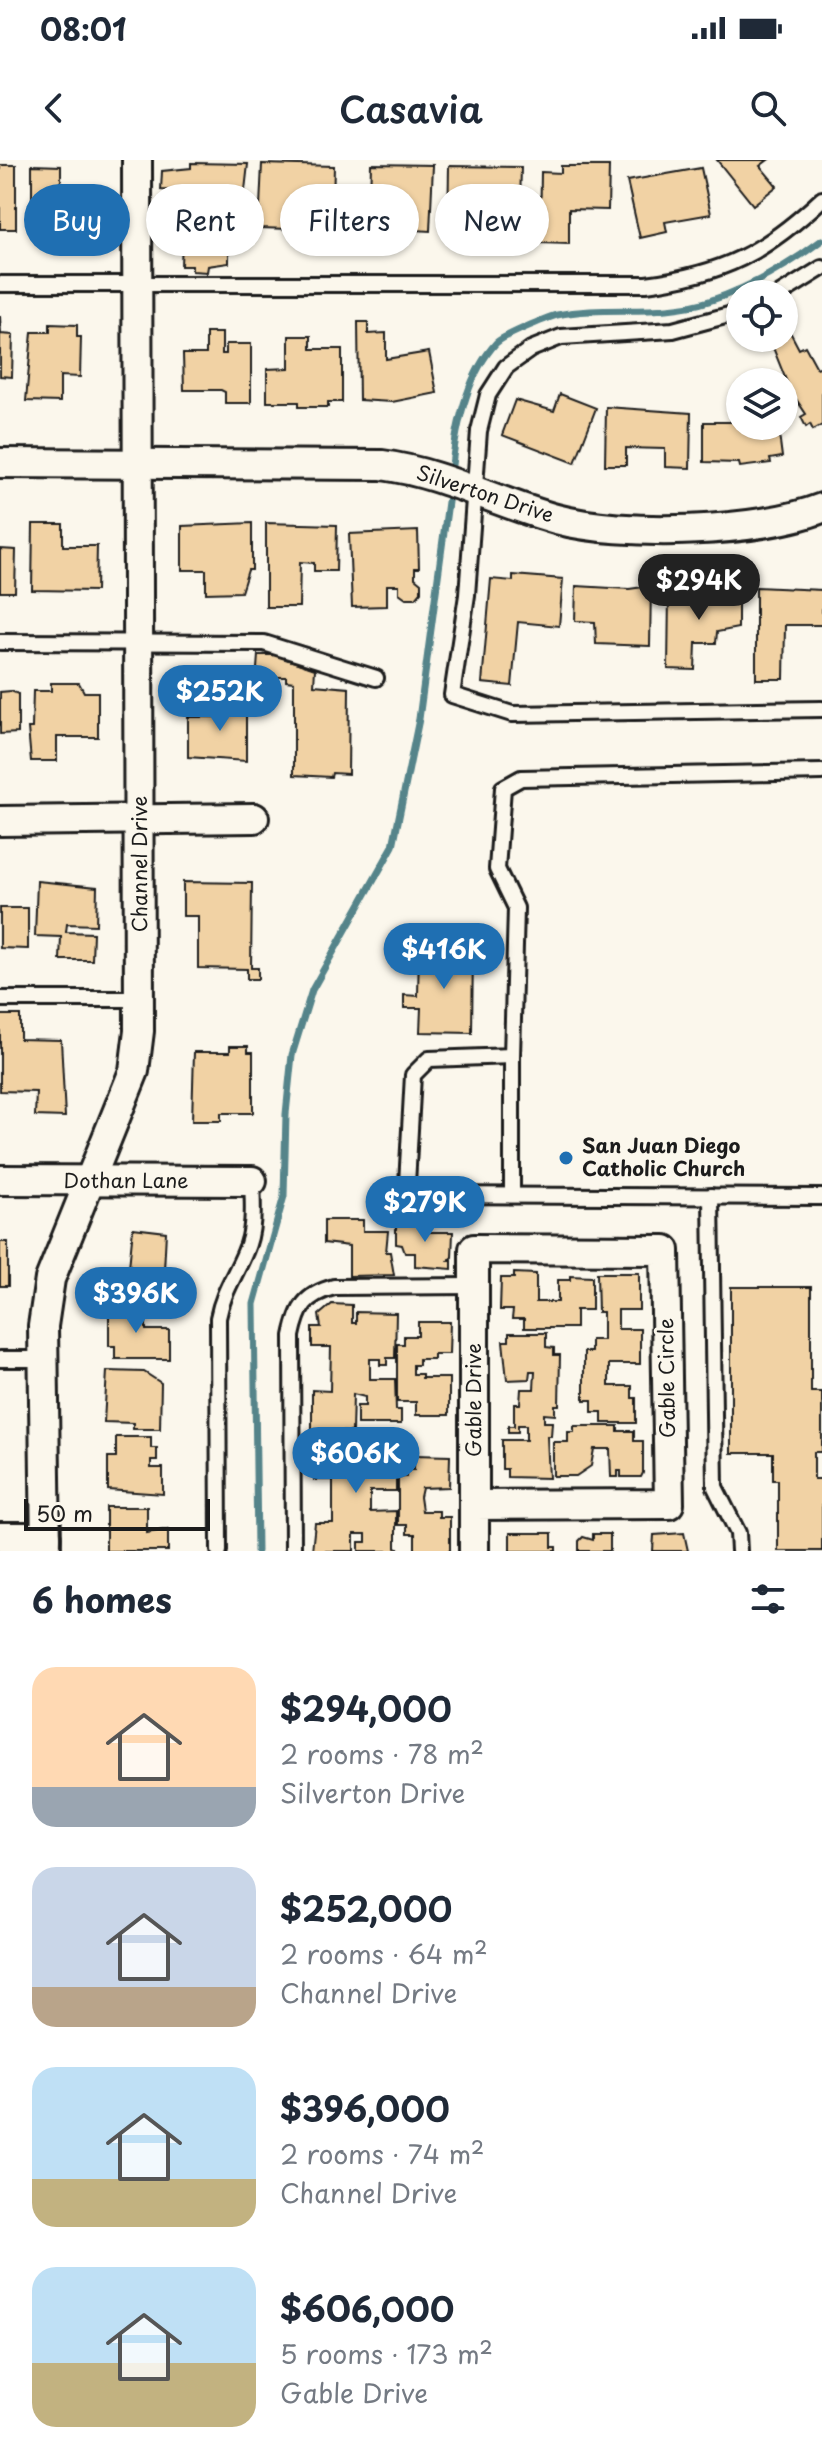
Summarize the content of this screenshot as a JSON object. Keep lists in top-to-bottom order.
{
  "streets": {
    "street": [
      "Silverton Drive",
      "Channel Drive",
      "Dothan Lane",
      "Gable Circle",
      "Gable Drive"
    ]
  },
  "crossings": [
    ["Silverton Drive", "Channel Drive"],
    ["Channel Drive", "Dothan Lane"],
    ["Gable Circle", "Gable Drive"]
  ],
  "places": ["San Juan Diego Catholic Church"],
  "scale_bar": "50 m",
  "page": {
    "status": "08:01",
    "header": "Casavia",
    "chip": [
      "Buy",
      "Rent",
      "Filters",
      "New"
    ],
    "price": [
      "$294K",
      "$252K",
      "$416K",
      "$279K",
      "$396K",
      "$606K"
    ],
    "scale": "50 m",
    "heading": "6 homes",
    "list": [
      {
        "name": "$294,000",
        "note": "2 rooms · 78 m² · Silverton Drive"
      },
      {
        "name": "$252,000",
        "note": "2 rooms · 64 m² · Channel Drive"
      },
      {
        "name": "$396,000",
        "note": "2 rooms · 74 m² · Channel Drive"
      },
      {
        "name": "$606,000",
        "note": "5 rooms · 173 m² · Gable Drive"
      }
    ]
  }
}
